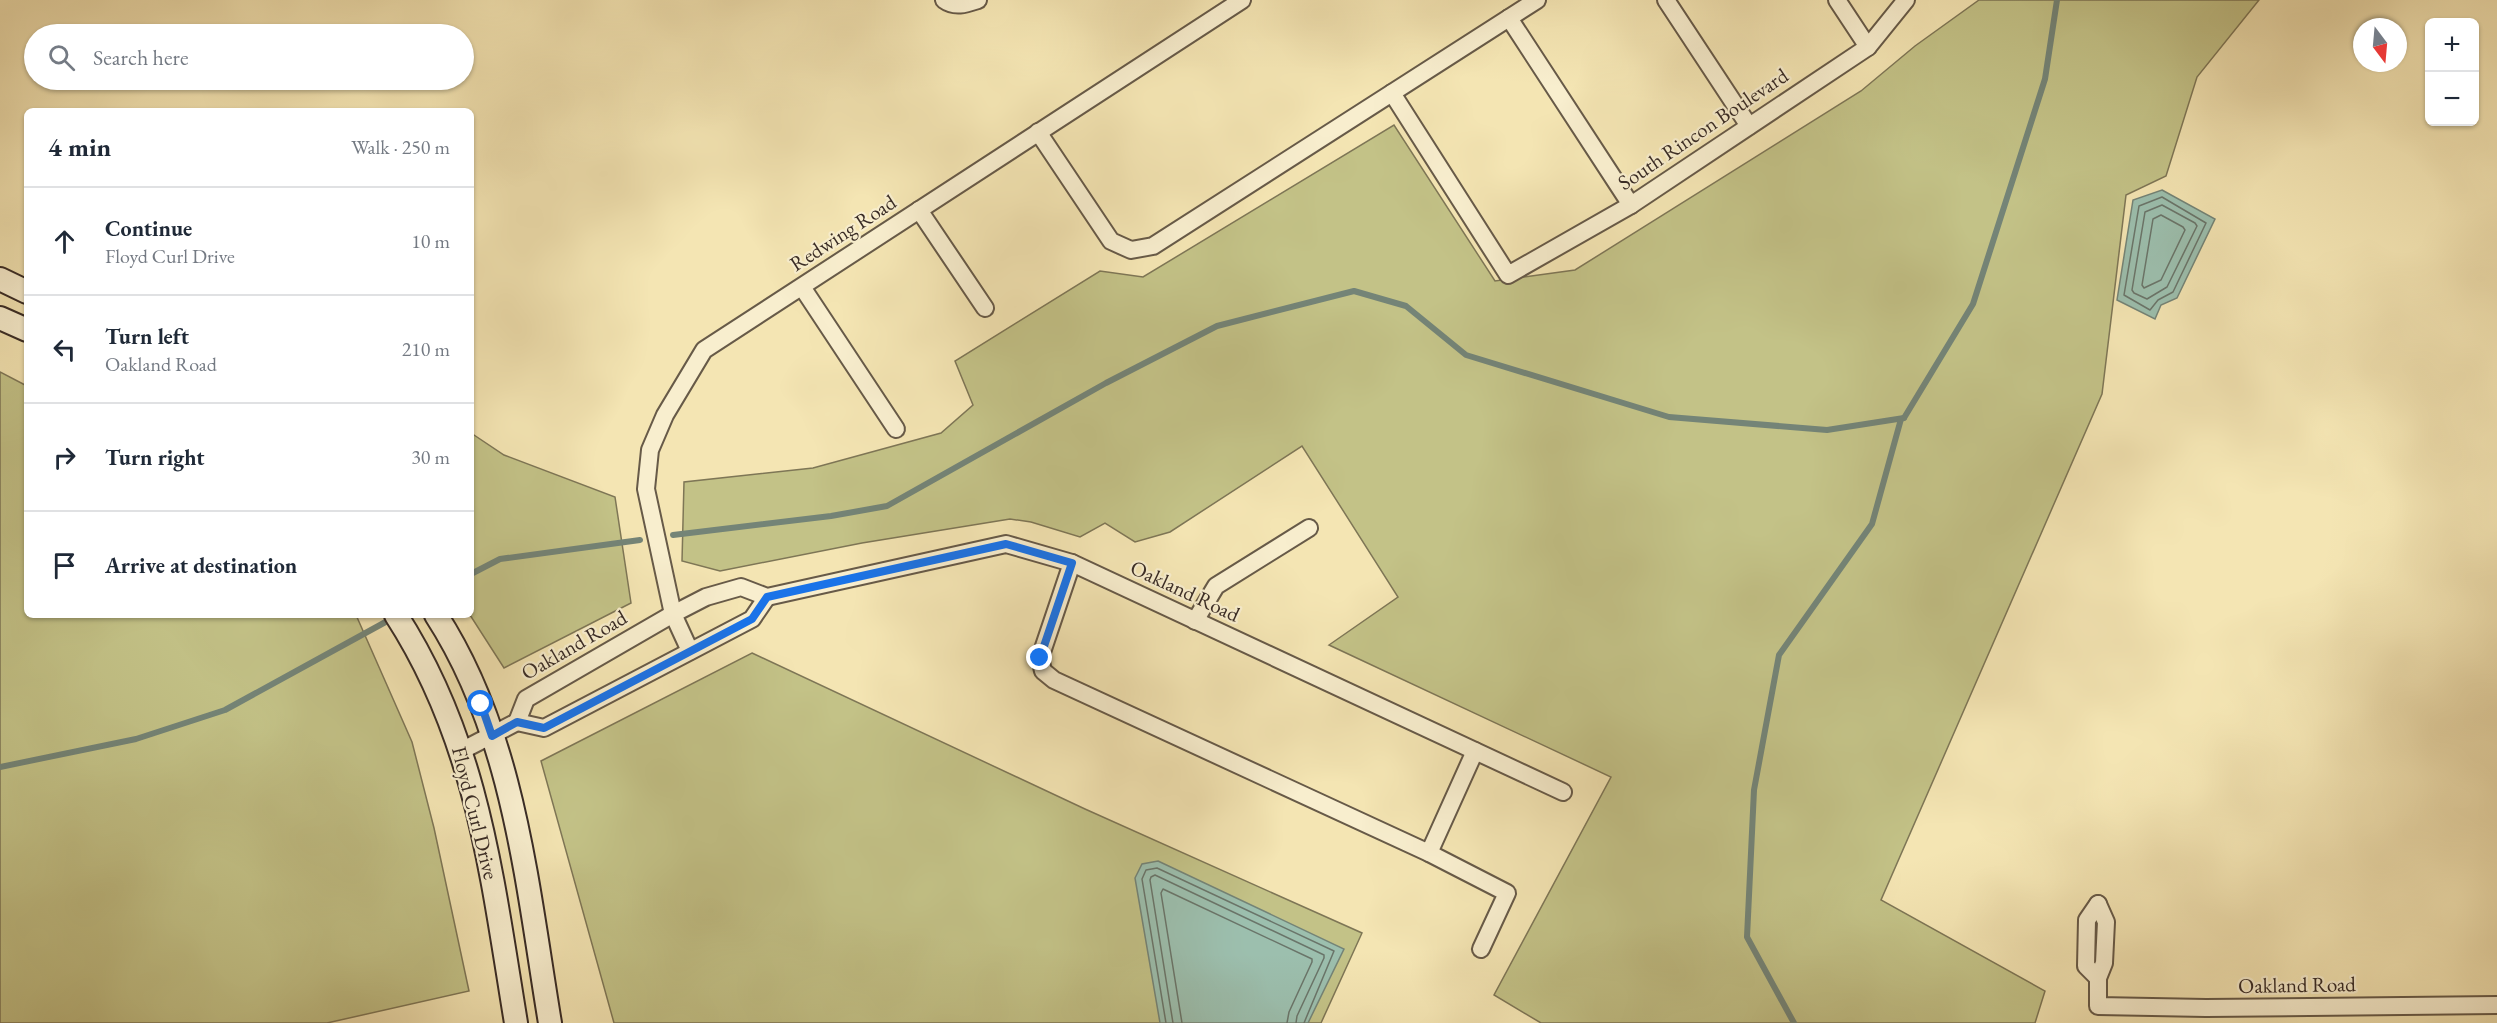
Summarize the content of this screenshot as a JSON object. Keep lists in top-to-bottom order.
{
  "streets": {
    "street": [
      "South Rincon Boulevard",
      "Redwing Road",
      "Oakland Road",
      "Floyd Curl Drive"
    ]
  },
  "crossings": [
    ["Redwing Road", "Oakland Road"]
  ],
  "north": "bottom",
  "page": {
    "map_buttons": ["+", "−"],
    "search": "Search here",
    "heading": ["4 min", "Walk · 250 m"],
    "list": [
      ["Continue", "Floyd Curl Drive", "10 m"],
      ["Turn left", "Oakland Road", "210 m"],
      ["Turn right", "30 m"],
      "Arrive at destination"
    ]
  }
}
